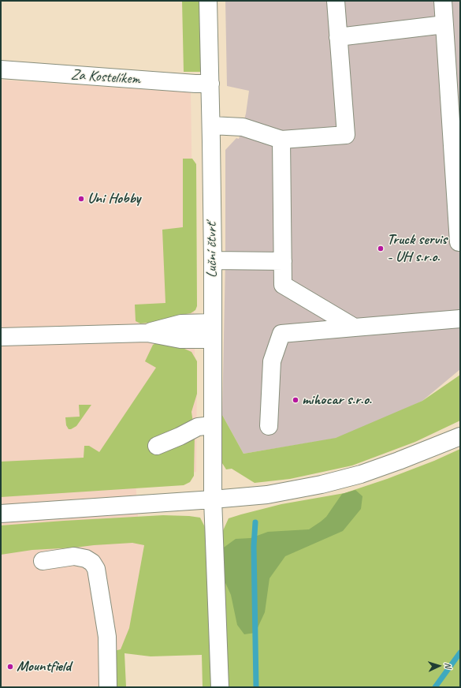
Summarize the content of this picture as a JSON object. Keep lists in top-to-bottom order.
{
  "streets": {
    "street": ["Za Kostelíkem", "Luční čtvrť"]
  },
  "crossings": [
    ["Za Kostelíkem", "Luční čtvrť"]
  ],
  "places": [
    "Uni Hobby",
    "Truck servis - UH s.r.o.",
    "mihocar s.r.o.",
    "Mountfield"
  ],
  "north": "right"
}
